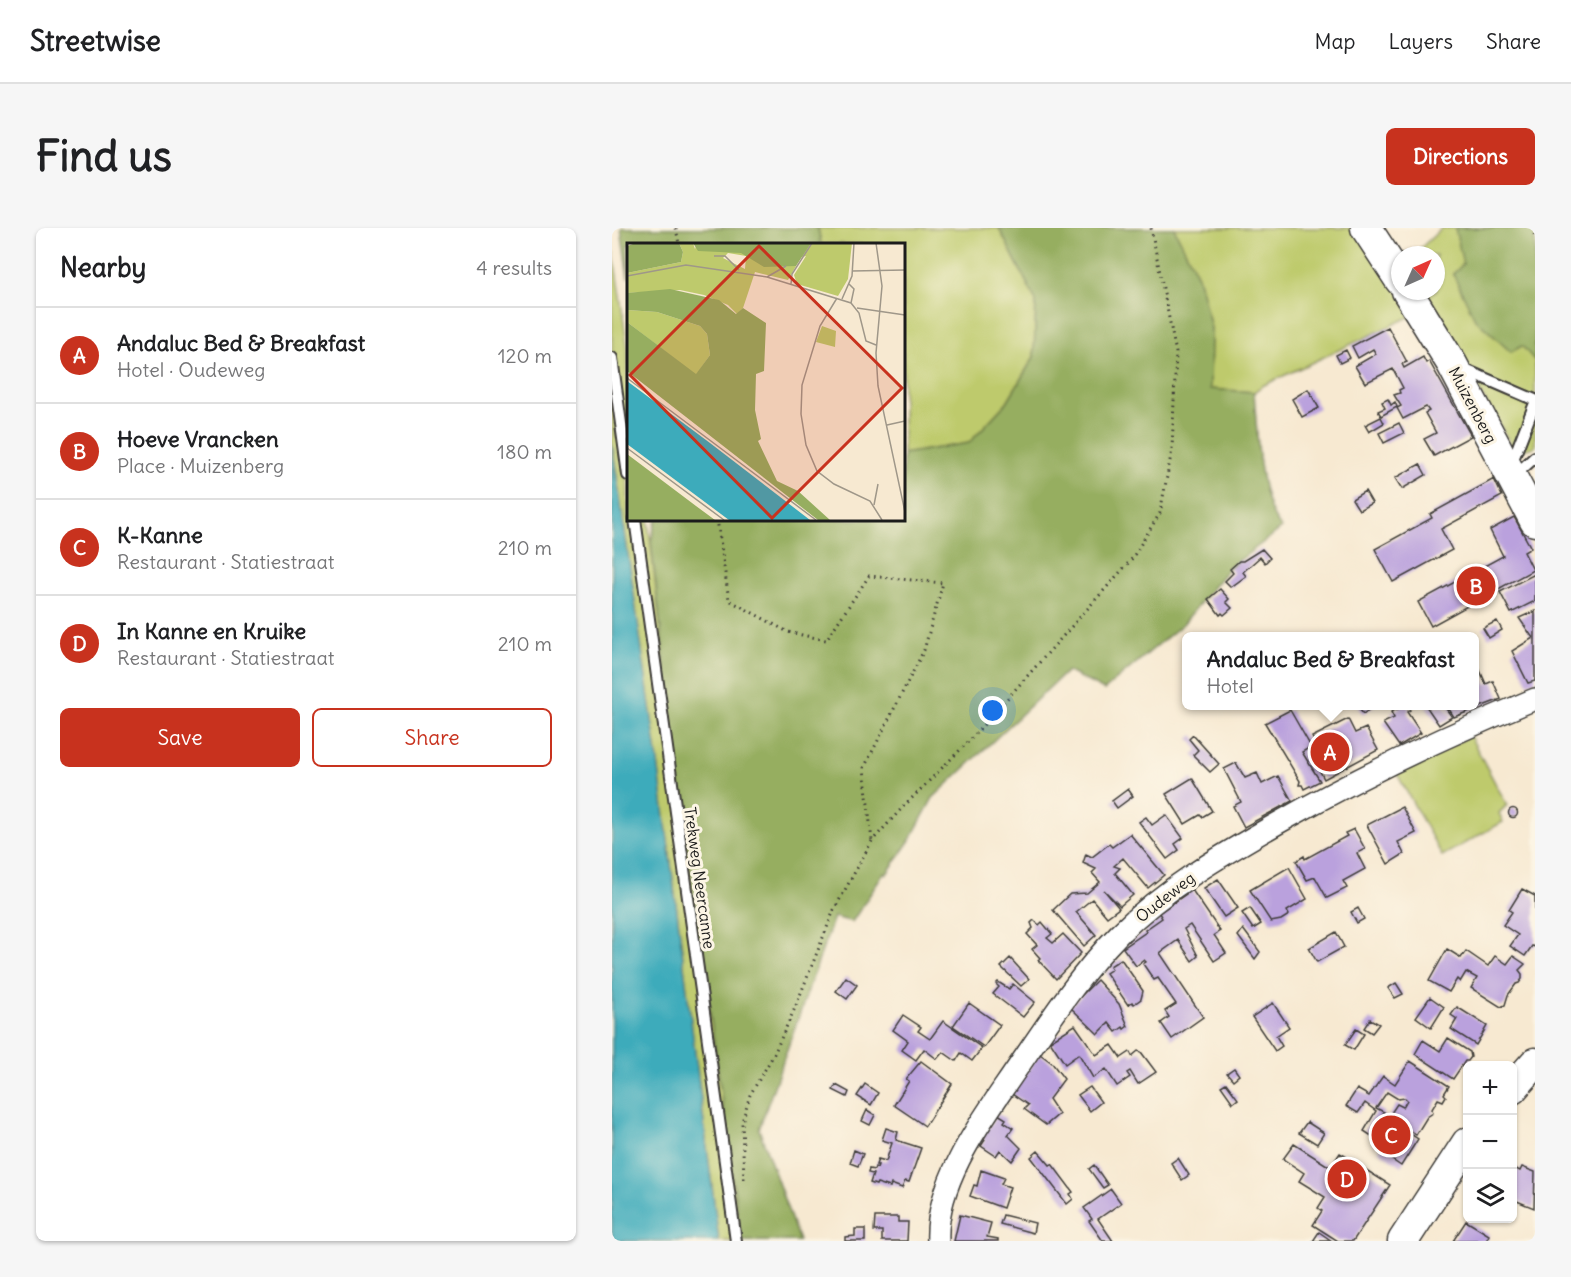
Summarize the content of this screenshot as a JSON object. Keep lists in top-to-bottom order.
{
  "streets": {
    "street": ["Muizenberg", "Oudeweg"],
    "lane": ["Trekweg Neercanne"]
  },
  "north": "top right",
  "page": {
    "header": "Streetwise",
    "nav": ["Map", "Layers", "Share"],
    "buttons": [
      "Directions",
      ["Save", "Share"]
    ],
    "title": "Find us",
    "heading": ["Nearby", "4 results"],
    "list": [
      {
        "mark": "A",
        "name": "Andaluc Bed & Breakfast",
        "note": "Hotel · Oudeweg",
        "value": "120 m"
      },
      {
        "mark": "B",
        "name": "Hoeve Vrancken",
        "note": "Place · Muizenberg",
        "value": "180 m"
      },
      {
        "mark": "C",
        "name": "K-Kanne",
        "note": "Restaurant · Statiestraat",
        "value": "210 m"
      },
      {
        "mark": "D",
        "name": "In Kanne en Kruike",
        "note": "Restaurant · Statiestraat",
        "value": "210 m"
      }
    ],
    "pins": [
      "B",
      "A",
      "C",
      "D"
    ],
    "popup": ["Andaluc Bed & Breakfast", "Hotel"],
    "map_buttons": ["+", "−"]
  }
}
